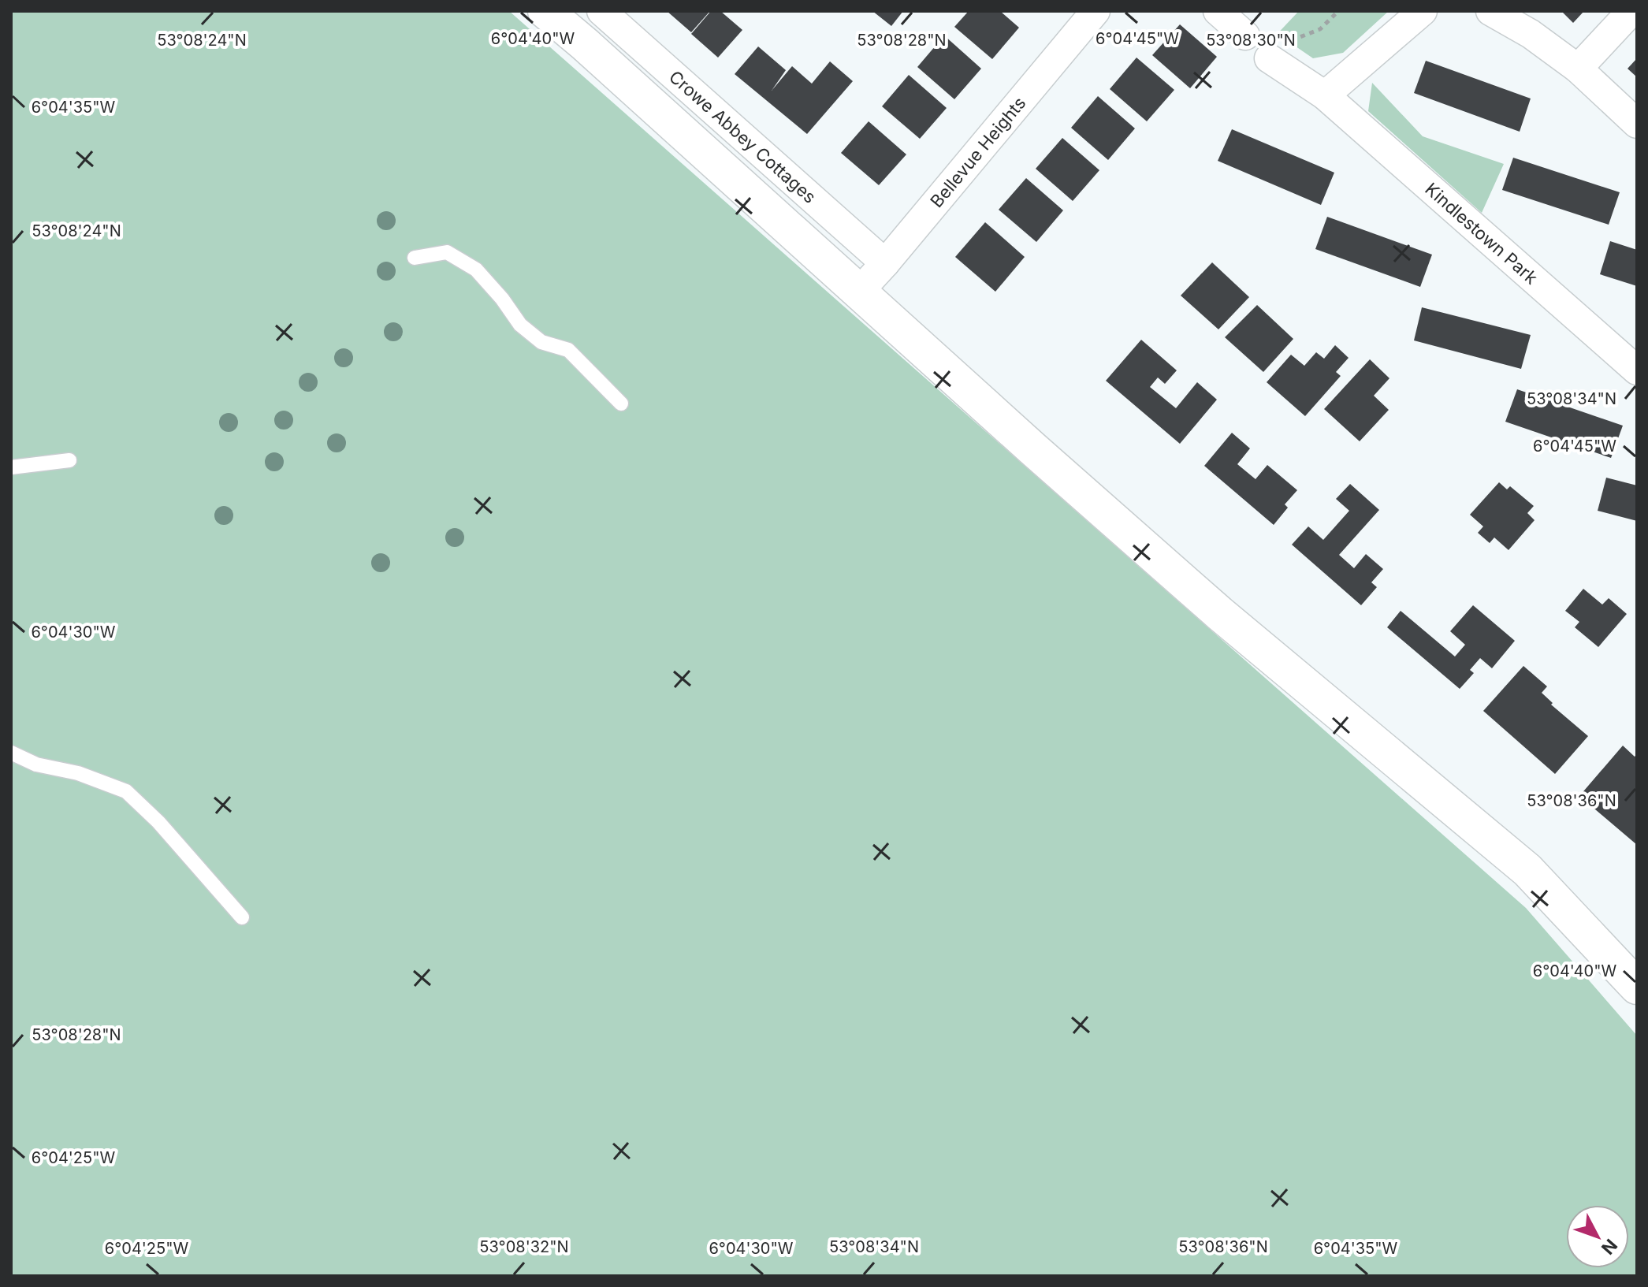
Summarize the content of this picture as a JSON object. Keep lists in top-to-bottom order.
{
  "streets": {
    "street": ["Crowe Abbey Cottages", "Bellevue Heights", "Kindlestown Park"]
  },
  "crossings": [
    ["Crowe Abbey Cottages", "Bellevue Heights"]
  ],
  "north": "bottom right",
  "coordinates": [
    "6°04'40\"W",
    "6°04'45\"W",
    "53°08'24\"N",
    "53°08'28\"N",
    "53°08'30\"N",
    "6°04'35\"W",
    "53°08'34\"N",
    "6°04'30\"W",
    "53°08'36\"N",
    "6°04'25\"W",
    "53°08'32\"N"
  ]
}
